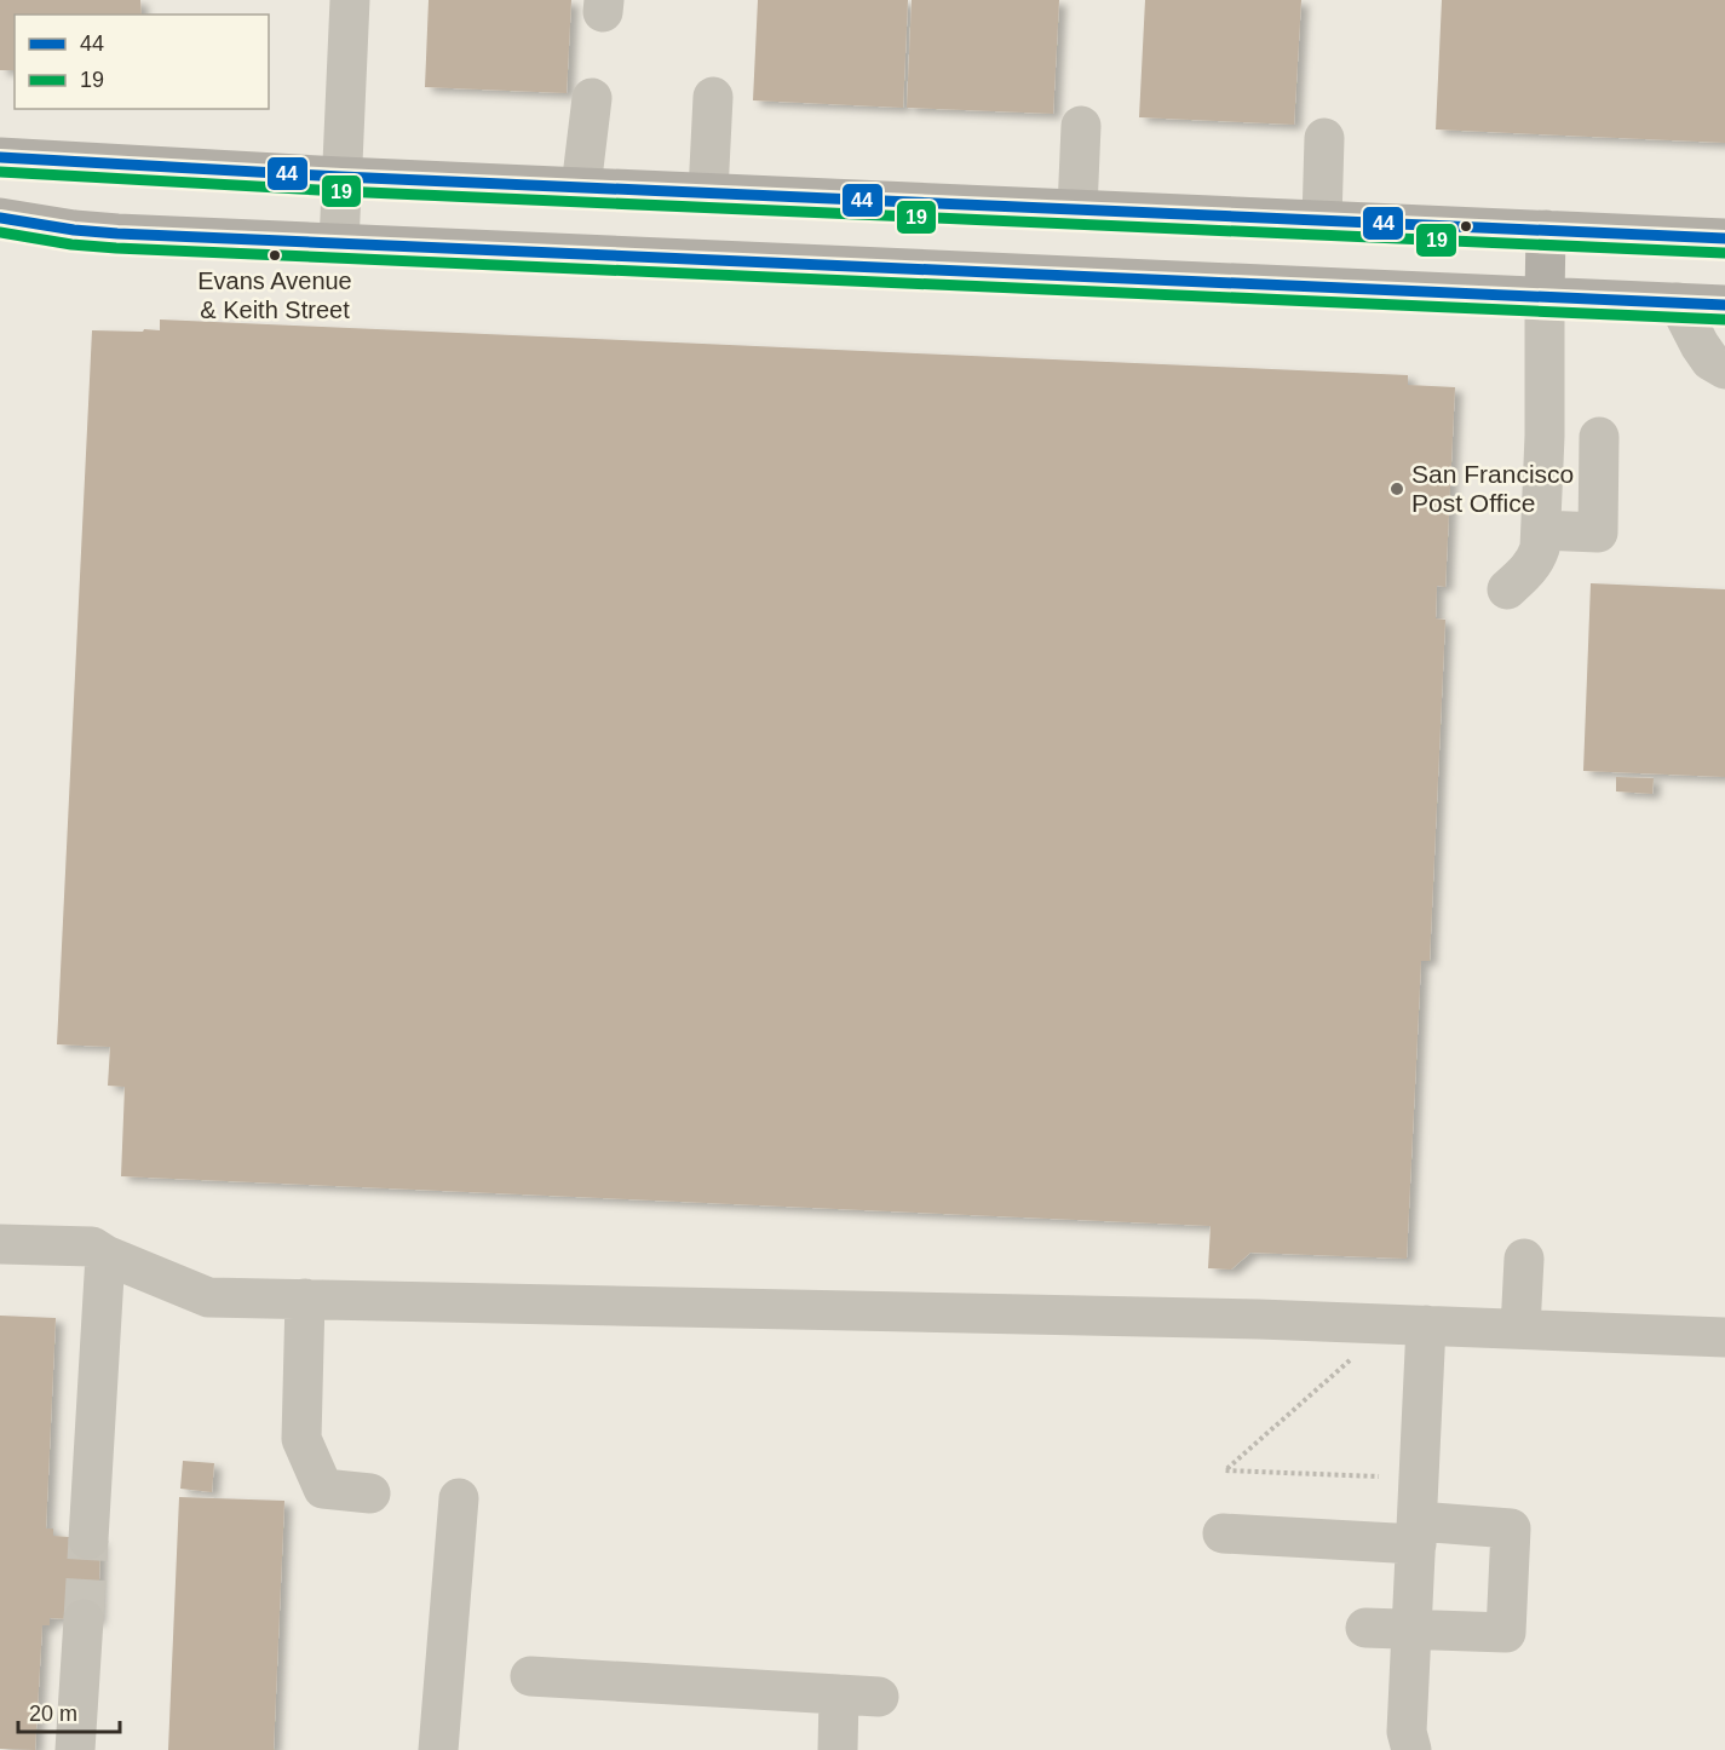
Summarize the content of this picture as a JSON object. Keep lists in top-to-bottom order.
{
  "places": ["Evans Avenue & Keith Street", "San Francisco Post Office"],
  "lines": ["transit line 44", "transit line 19"],
  "legend": ["44", "19"],
  "scale_bar": "20 m"
}
